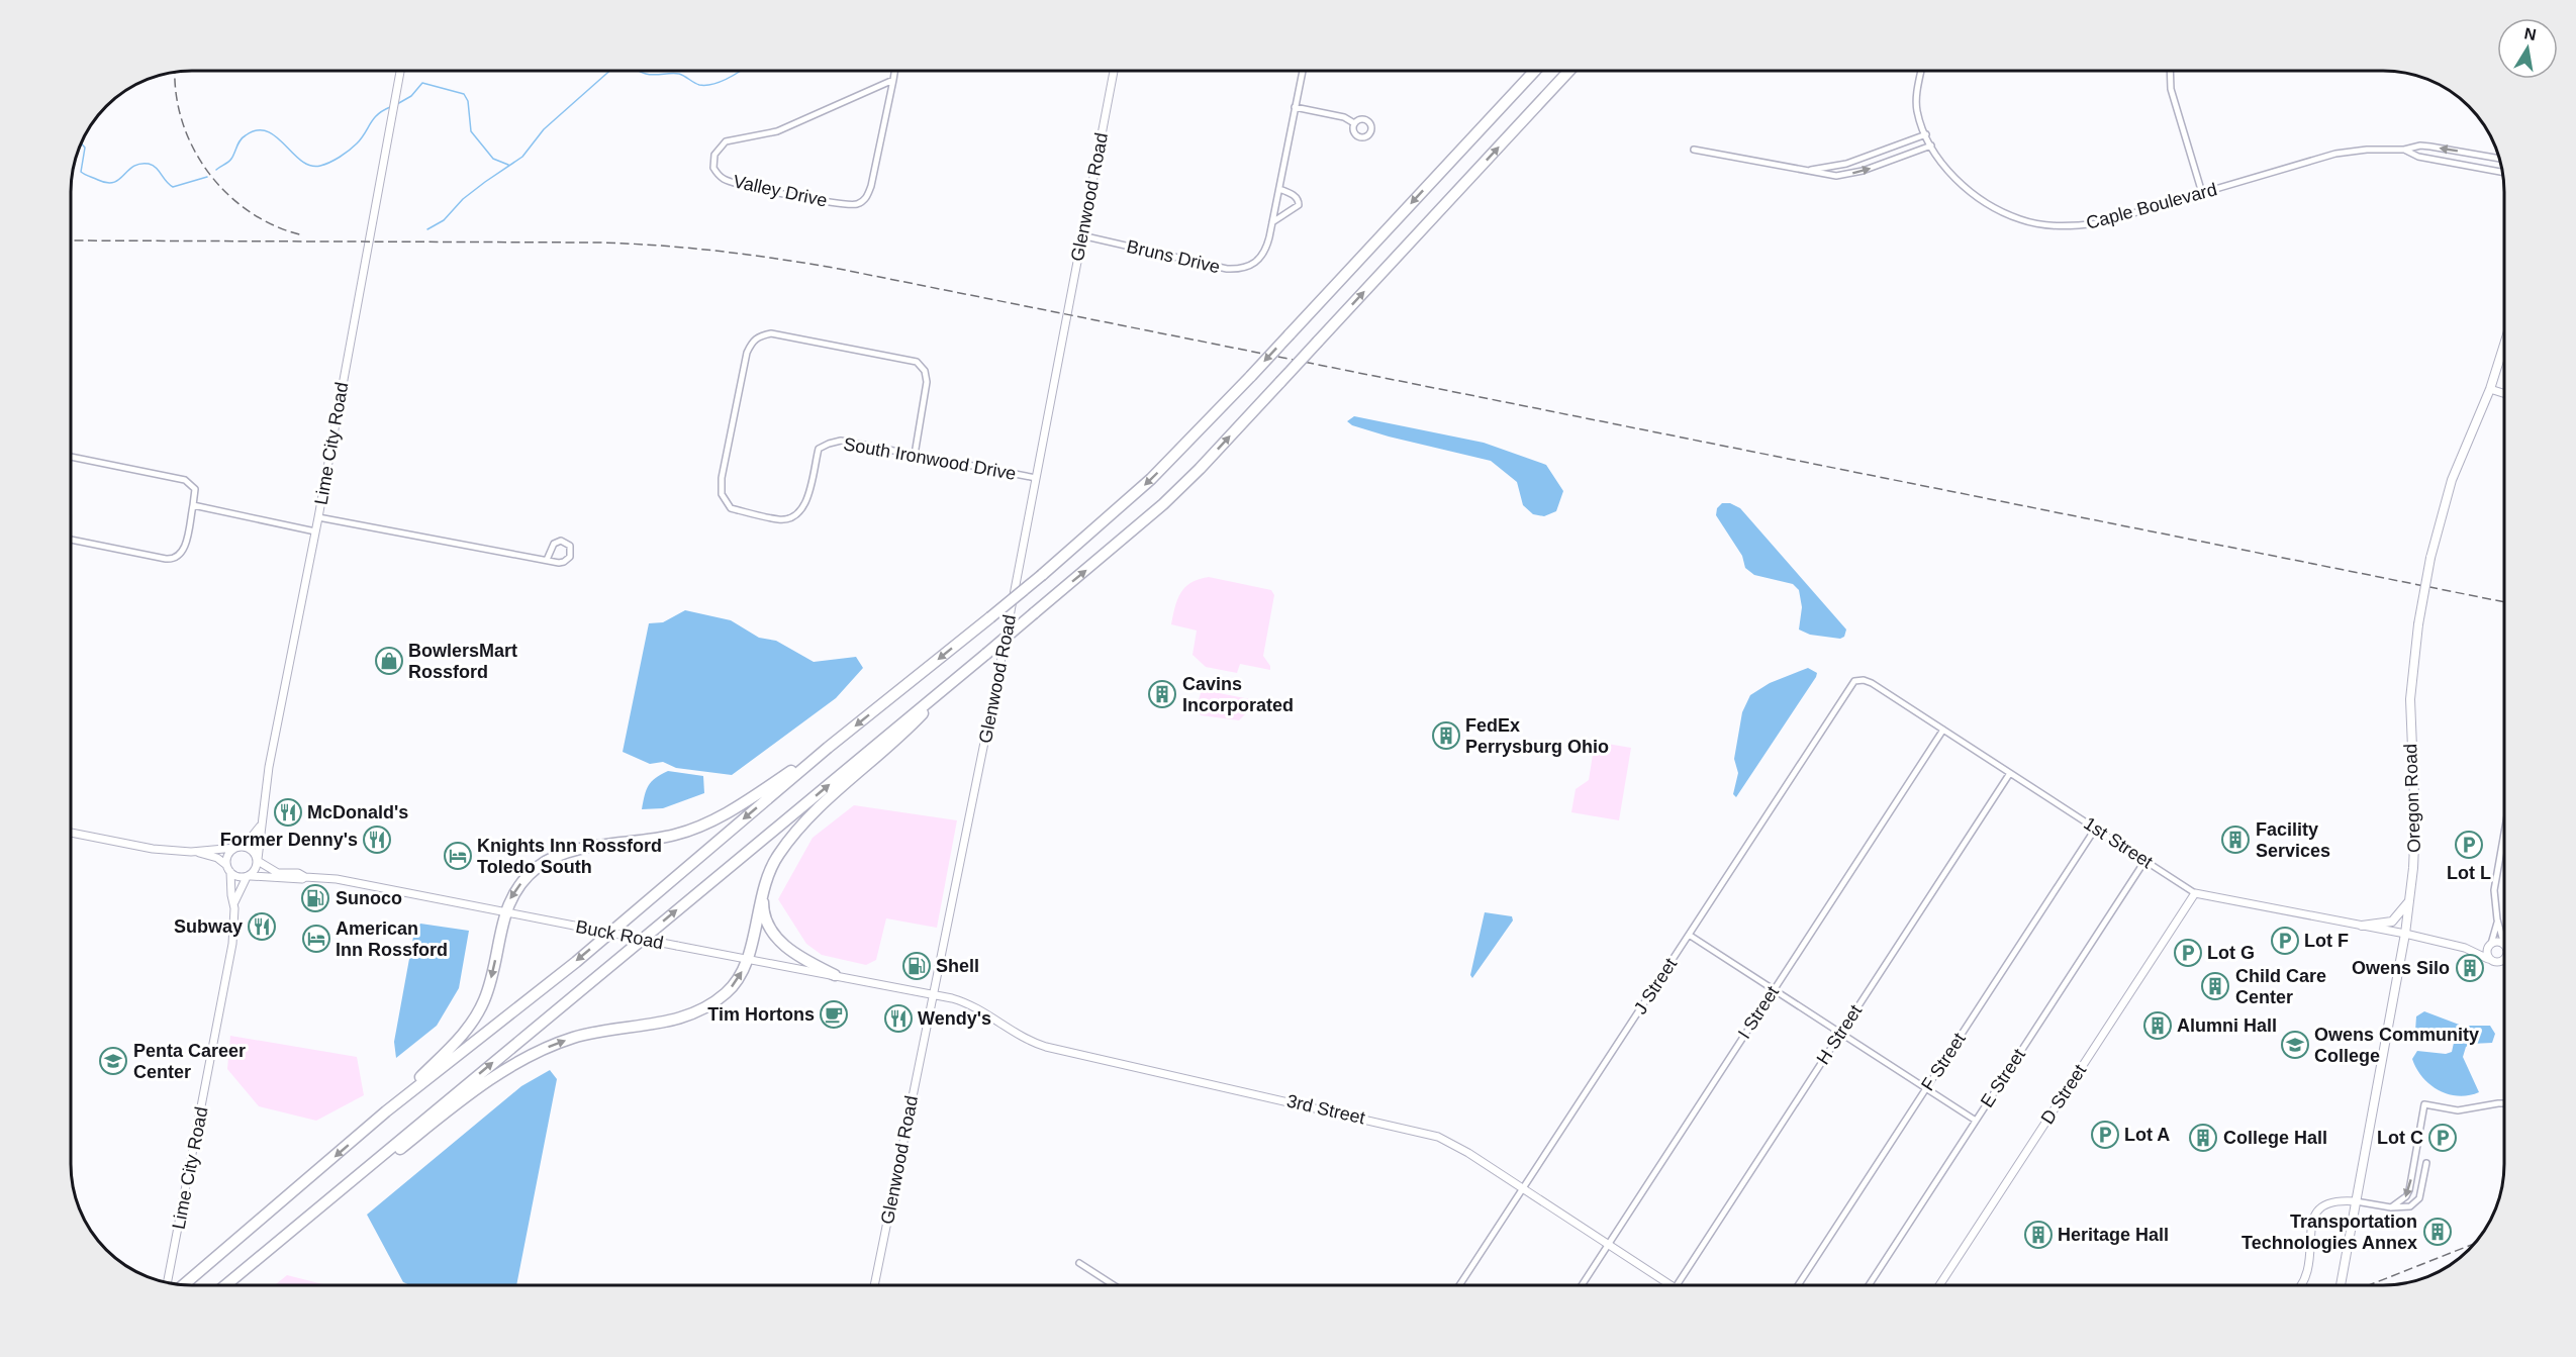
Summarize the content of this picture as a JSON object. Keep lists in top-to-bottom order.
{
  "streets": {
    "main road": ["Oregon Road"],
    "street": [
      "Valley Drive",
      "Glenwood Road",
      "Caple Boulevard",
      "Bruns Drive",
      "Lime City Road",
      "South Ironwood Drive",
      "1st Street",
      "Buck Road",
      "J Street",
      "I Street",
      "H Street",
      "F Street",
      "E Street",
      "D Street",
      "3rd Street"
    ]
  },
  "crossings": [
    ["Glenwood Road", "Bruns Drive"],
    ["Glenwood Road", "South Ironwood Drive"],
    ["Glenwood Road", "Buck Road"],
    ["Glenwood Road", "3rd Street"],
    ["Lime City Road", "Buck Road"],
    ["Oregon Road", "1st Street"],
    ["1st Street", "J Street"],
    ["1st Street", "I Street"],
    ["1st Street", "H Street"],
    ["1st Street", "F Street"],
    ["1st Street", "E Street"],
    ["1st Street", "D Street"],
    ["Buck Road", "3rd Street"],
    ["J Street", "3rd Street"],
    ["I Street", "3rd Street"]
  ],
  "places": {
    "shop": ["BowlersMart Rossford"],
    "building": [
      "Cavins Incorporated",
      "FedEx Perrysburg Ohio",
      "Facility Services",
      "Owens Silo",
      "Child Care Center",
      "Alumni Hall",
      "College Hall",
      "Transportation Technologies Annex",
      "Heritage Hall"
    ],
    "restaurant": [
      "McDonald's",
      "Former Denny's",
      "Subway",
      "Wendy's"
    ],
    "parking": [
      "Lot L",
      "Lot F",
      "Lot G",
      "Lot A",
      "Lot C"
    ],
    "hotel": ["Knights Inn Rossford Toledo South", "American Inn Rossford"],
    "fuel station": ["Sunoco", "Shell"],
    "cafe": ["Tim Hortons"],
    "school or university": ["Owens Community College", "Penta Career Center"]
  },
  "north": "top"
}
